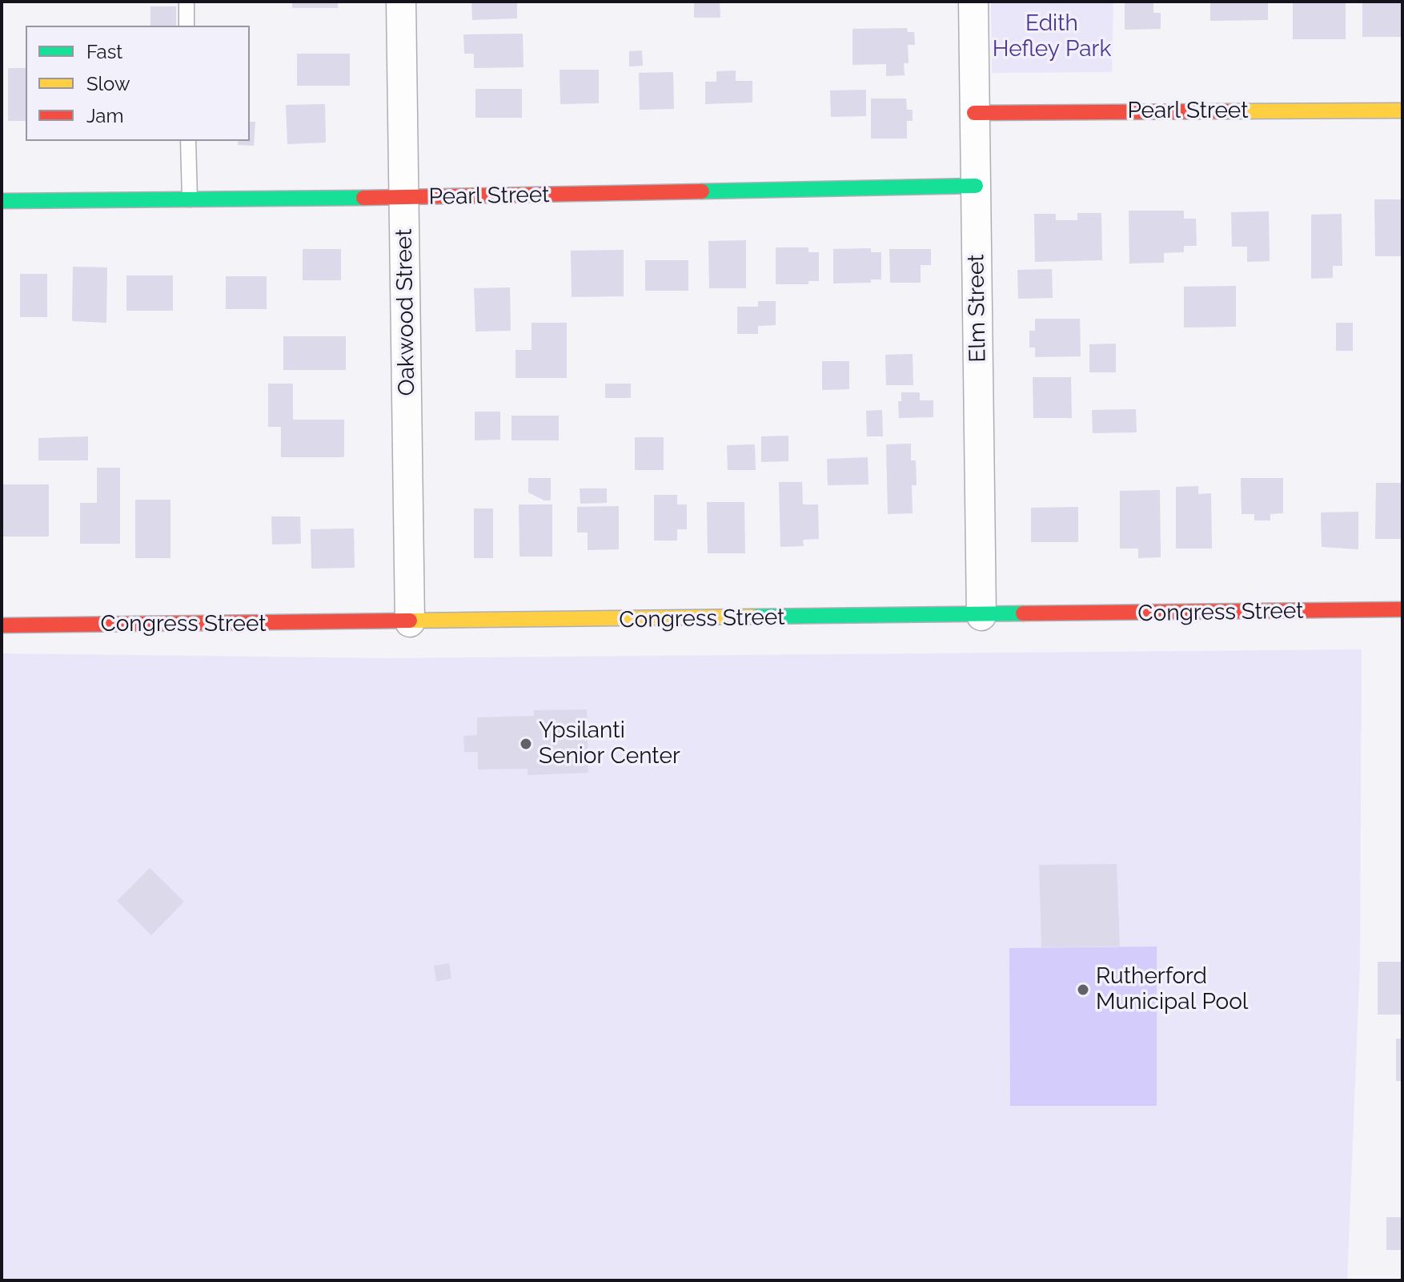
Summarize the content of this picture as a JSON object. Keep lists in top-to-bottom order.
{
  "streets": {
    "street": [
      "Pearl Street",
      "Elm Street",
      "Oakwood Street",
      "Congress Street"
    ]
  },
  "crossings": [
    ["Pearl Street", "Elm Street"],
    ["Pearl Street", "Oakwood Street"],
    ["Elm Street", "Congress Street"],
    ["Oakwood Street", "Congress Street"]
  ],
  "parks": ["Edith Hefley Park"],
  "places": ["Ypsilanti Senior Center", "Rutherford Municipal Pool"],
  "legend": ["Fast", "Slow", "Jam"]
}
